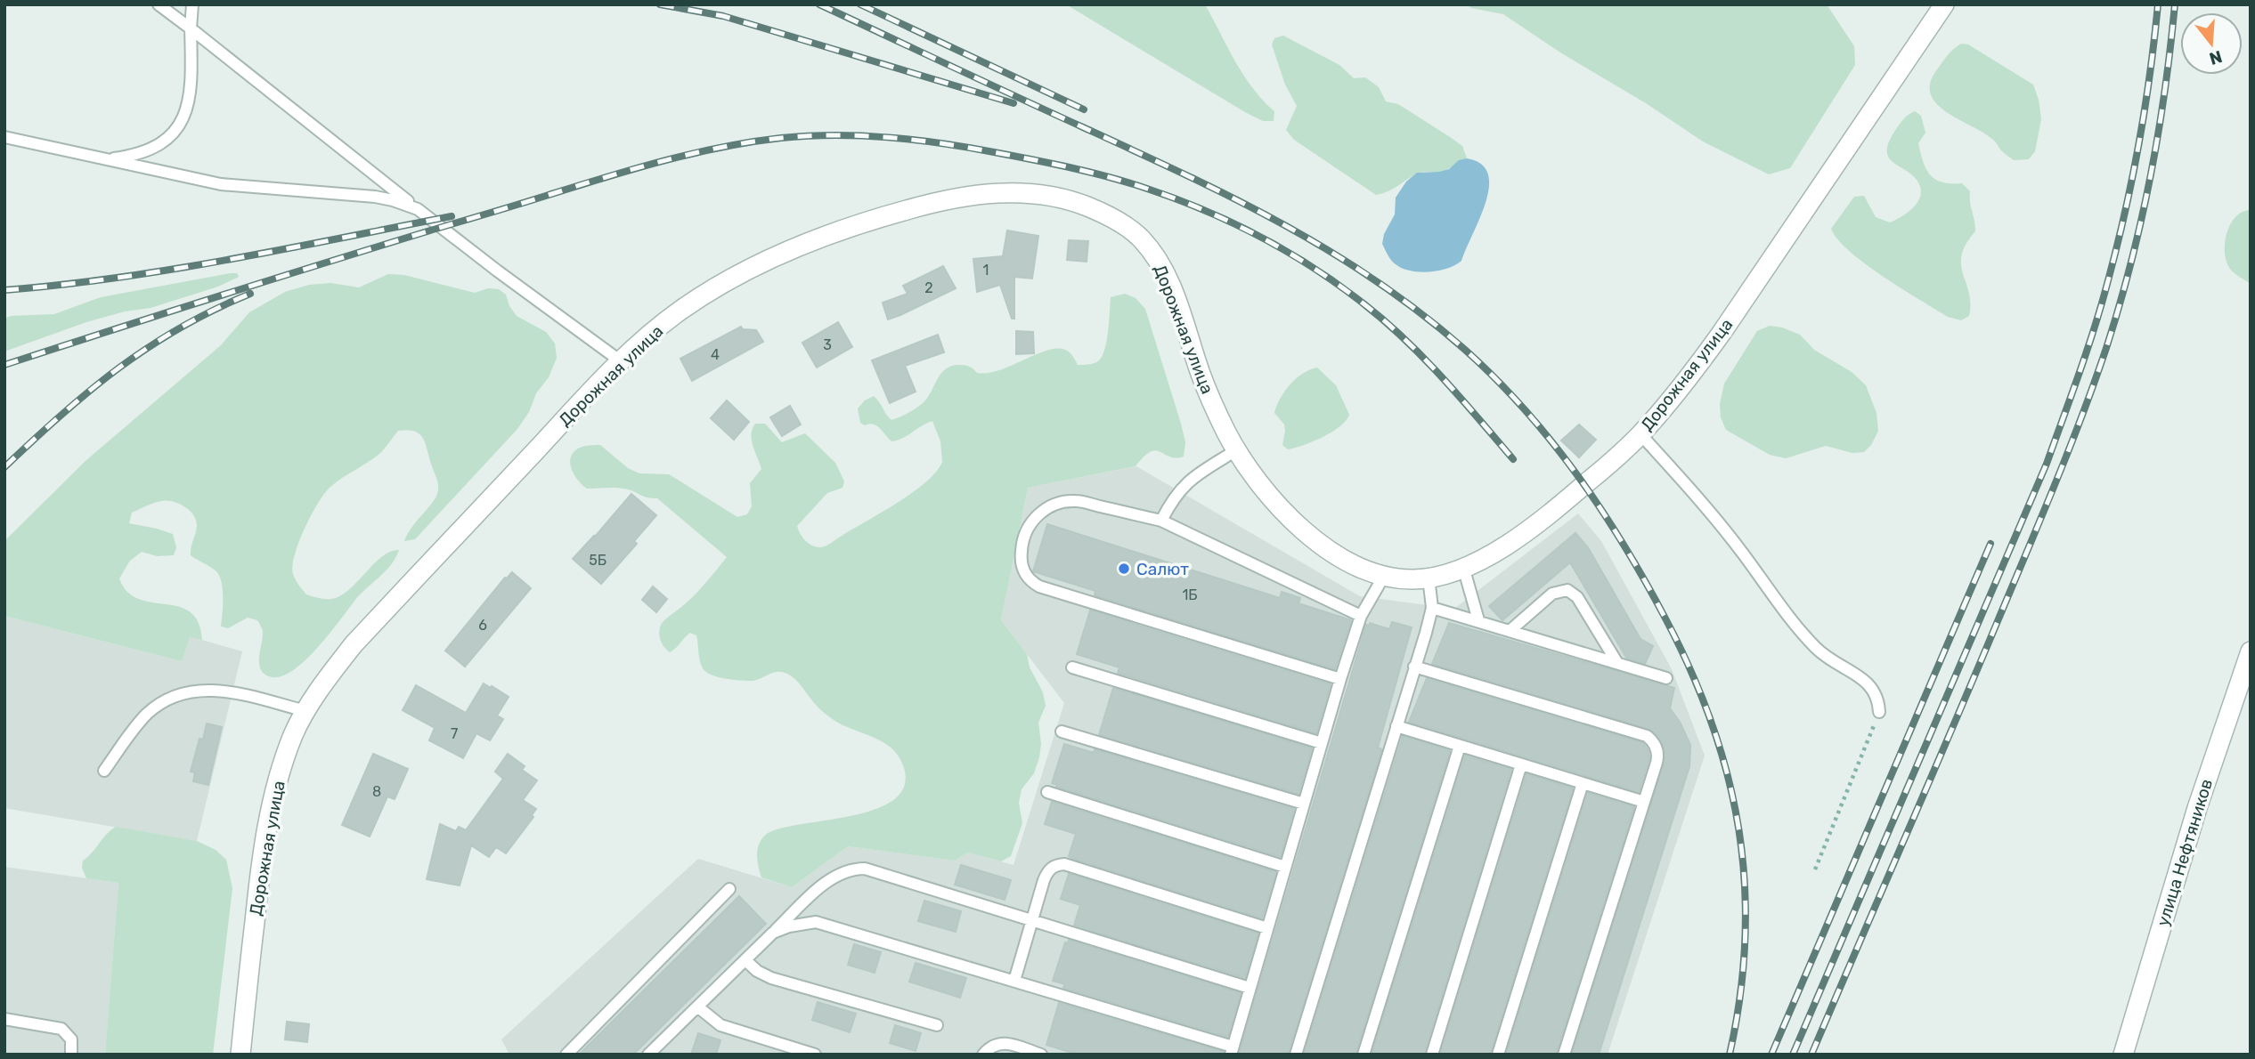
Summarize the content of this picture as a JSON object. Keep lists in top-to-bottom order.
{
  "streets": {
    "street": ["Дорожная улица", "улица Нефтяников"]
  },
  "places": ["Салют"],
  "house_numbers": [
    "1",
    "2",
    "3",
    "4",
    "5Б",
    "1Б",
    "6",
    "7",
    "8"
  ],
  "north": "bottom"
}
